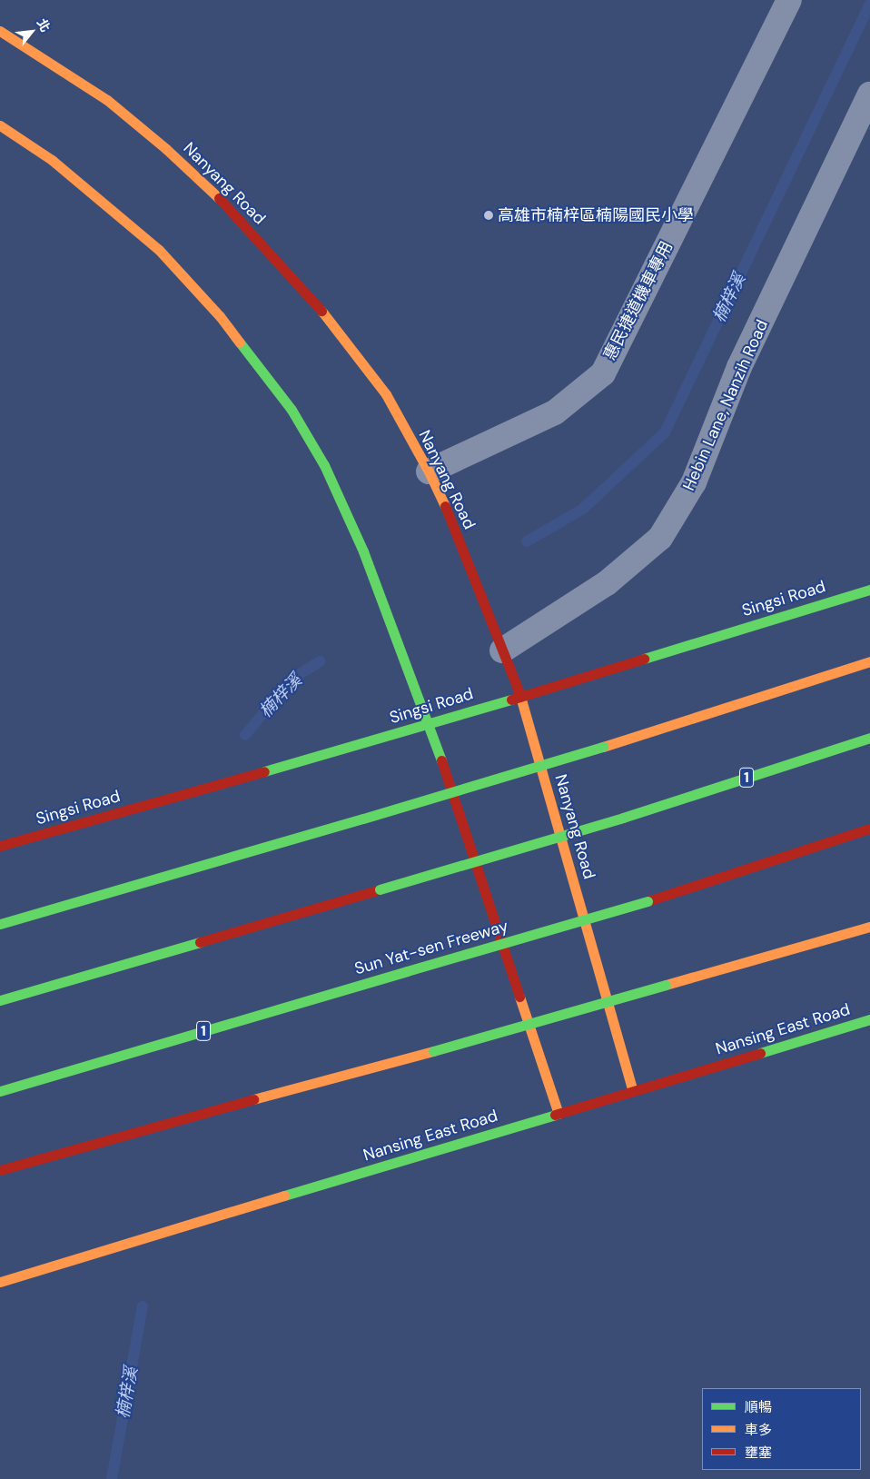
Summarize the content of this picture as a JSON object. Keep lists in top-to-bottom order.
{
  "streets": {
    "main road": [
      "Nanyang Road",
      "Singsi Road",
      "1",
      "Sun Yat-sen Freeway",
      "Nansing East Road"
    ],
    "street": ["惠民捷道機車專用", "Hebin Lane, Nanzih Road"]
  },
  "crossings": [
    ["Nanyang Road", "惠民捷道機車專用"],
    ["Nanyang Road", "Hebin Lane, Nanzih Road"],
    ["Nanyang Road", "Singsi Road"],
    ["Nanyang Road", "Nansing East Road"]
  ],
  "water": ["楠梓溪"],
  "places": ["高雄市楠梓區楠陽國民小學"],
  "legend": ["順暢", "車多", "壅塞"],
  "north": "top right"
}
